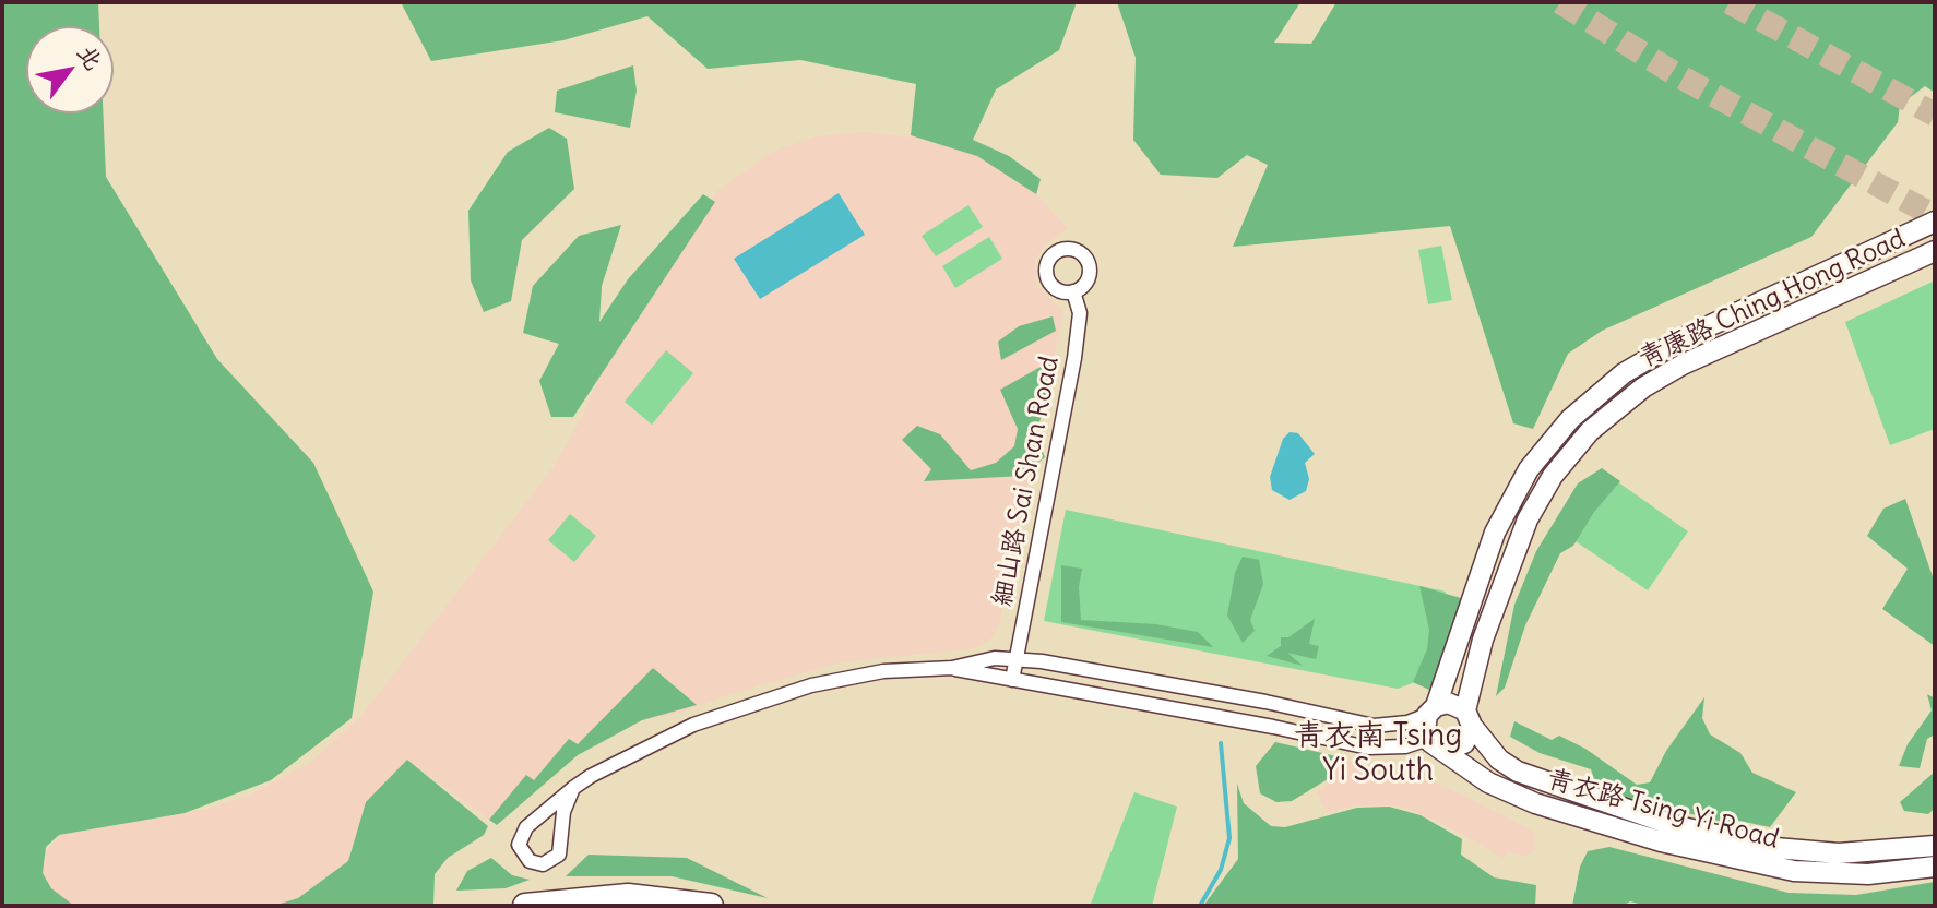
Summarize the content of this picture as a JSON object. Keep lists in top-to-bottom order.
{
  "streets": {
    "main road": ["青康路 Ching Hong Road", "青衣路 Tsing Yi Road"],
    "street": ["細山路 Sai Shan Road"]
  },
  "crossings": [
    ["青康路 Ching Hong Road", "青衣路 Tsing Yi Road"]
  ],
  "districts": ["青衣南 Tsing Yi South"],
  "north": "top right"
}
